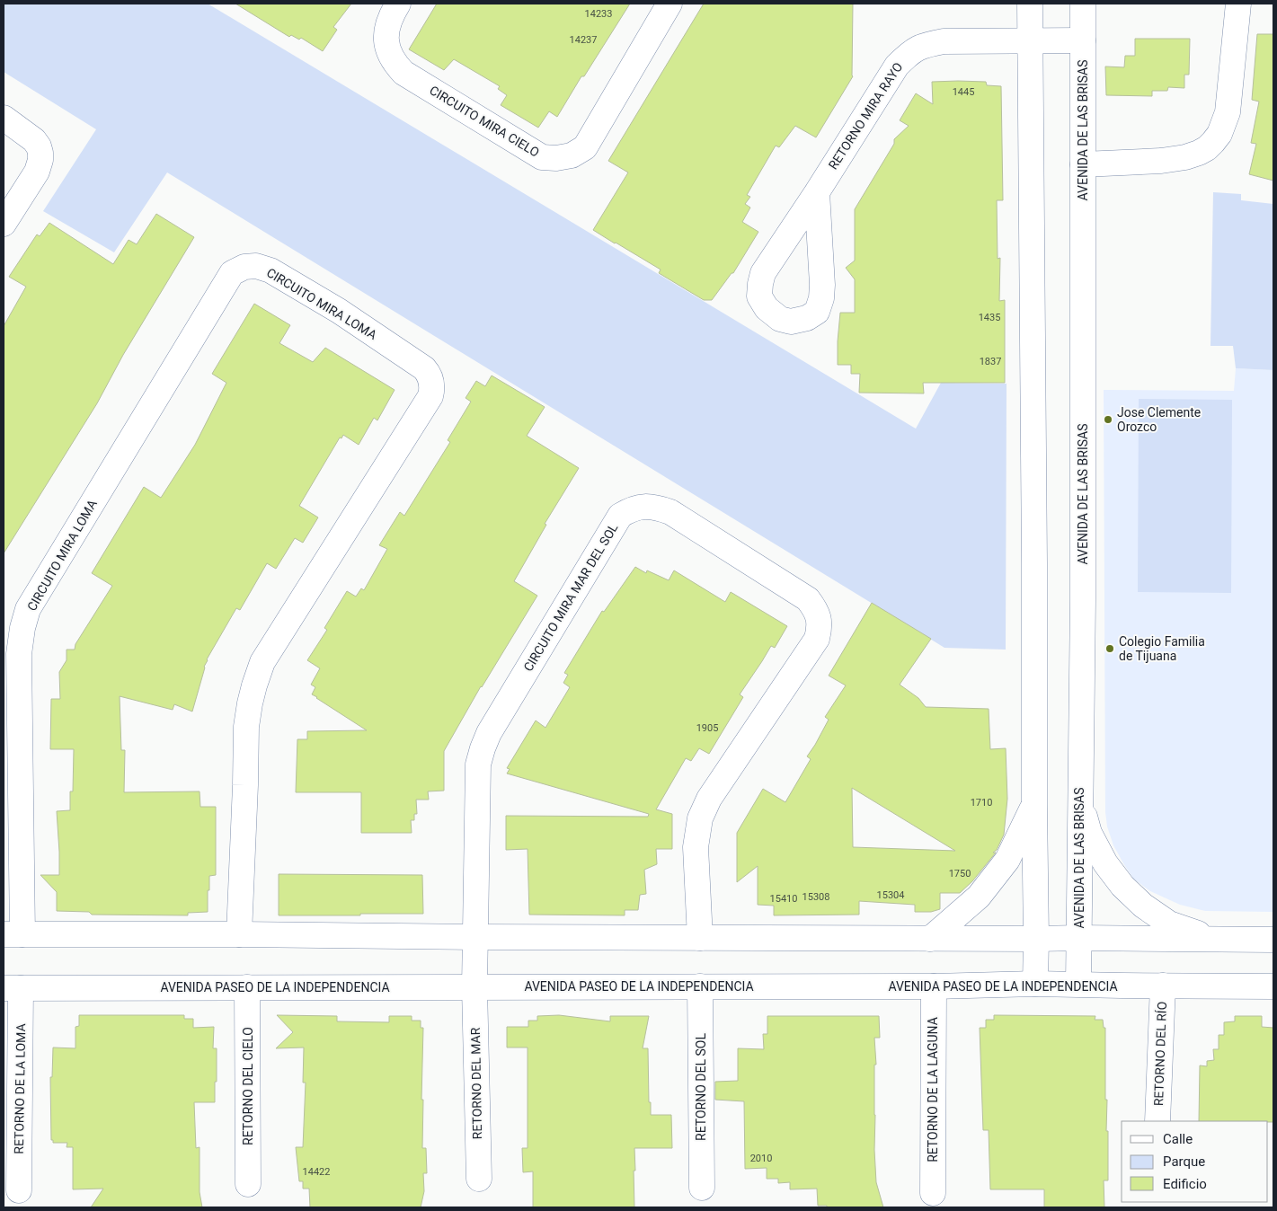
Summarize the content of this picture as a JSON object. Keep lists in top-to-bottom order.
{
  "streets": {
    "street": [
      "RETORNO MIRA RAYO",
      "CIRCUITO MIRA CIELO",
      "AVENIDA DE LAS BRISAS",
      "CIRCUITO MIRA LOMA",
      "CIRCUITO MIRA MAR DEL SOL",
      "AVENIDA PASEO DE LA INDEPENDENCIA",
      "RETORNO DEL RÍO",
      "RETORNO DEL MAR",
      "RETORNO DEL CIELO",
      "RETORNO DEL SOL",
      "RETORNO DE LA LOMA",
      "RETORNO DE LA LAGUNA"
    ]
  },
  "crossings": [
    ["RETORNO MIRA RAYO", "AVENIDA DE LAS BRISAS"],
    ["AVENIDA DE LAS BRISAS", "AVENIDA PASEO DE LA INDEPENDENCIA"],
    ["CIRCUITO MIRA MAR DEL SOL", "AVENIDA PASEO DE LA INDEPENDENCIA"],
    ["CIRCUITO MIRA MAR DEL SOL", "RETORNO DEL MAR"],
    ["AVENIDA PASEO DE LA INDEPENDENCIA", "RETORNO DEL RÍO"],
    ["AVENIDA PASEO DE LA INDEPENDENCIA", "RETORNO DEL MAR"],
    ["AVENIDA PASEO DE LA INDEPENDENCIA", "RETORNO DEL CIELO"],
    ["AVENIDA PASEO DE LA INDEPENDENCIA", "RETORNO DEL SOL"],
    ["AVENIDA PASEO DE LA INDEPENDENCIA", "RETORNO DE LA LOMA"],
    ["AVENIDA PASEO DE LA INDEPENDENCIA", "RETORNO DE LA LAGUNA"]
  ],
  "places": ["Jose Clemente Orozco", "Colegio Familia de Tijuana"],
  "house_numbers": [
    "14233",
    "14237",
    "1445",
    "1435",
    "1837",
    "1905",
    "1710",
    "1750",
    "15304",
    "15308",
    "15410",
    "2010",
    "14422"
  ],
  "legend": ["Calle", "Parque", "Edificio"]
}
